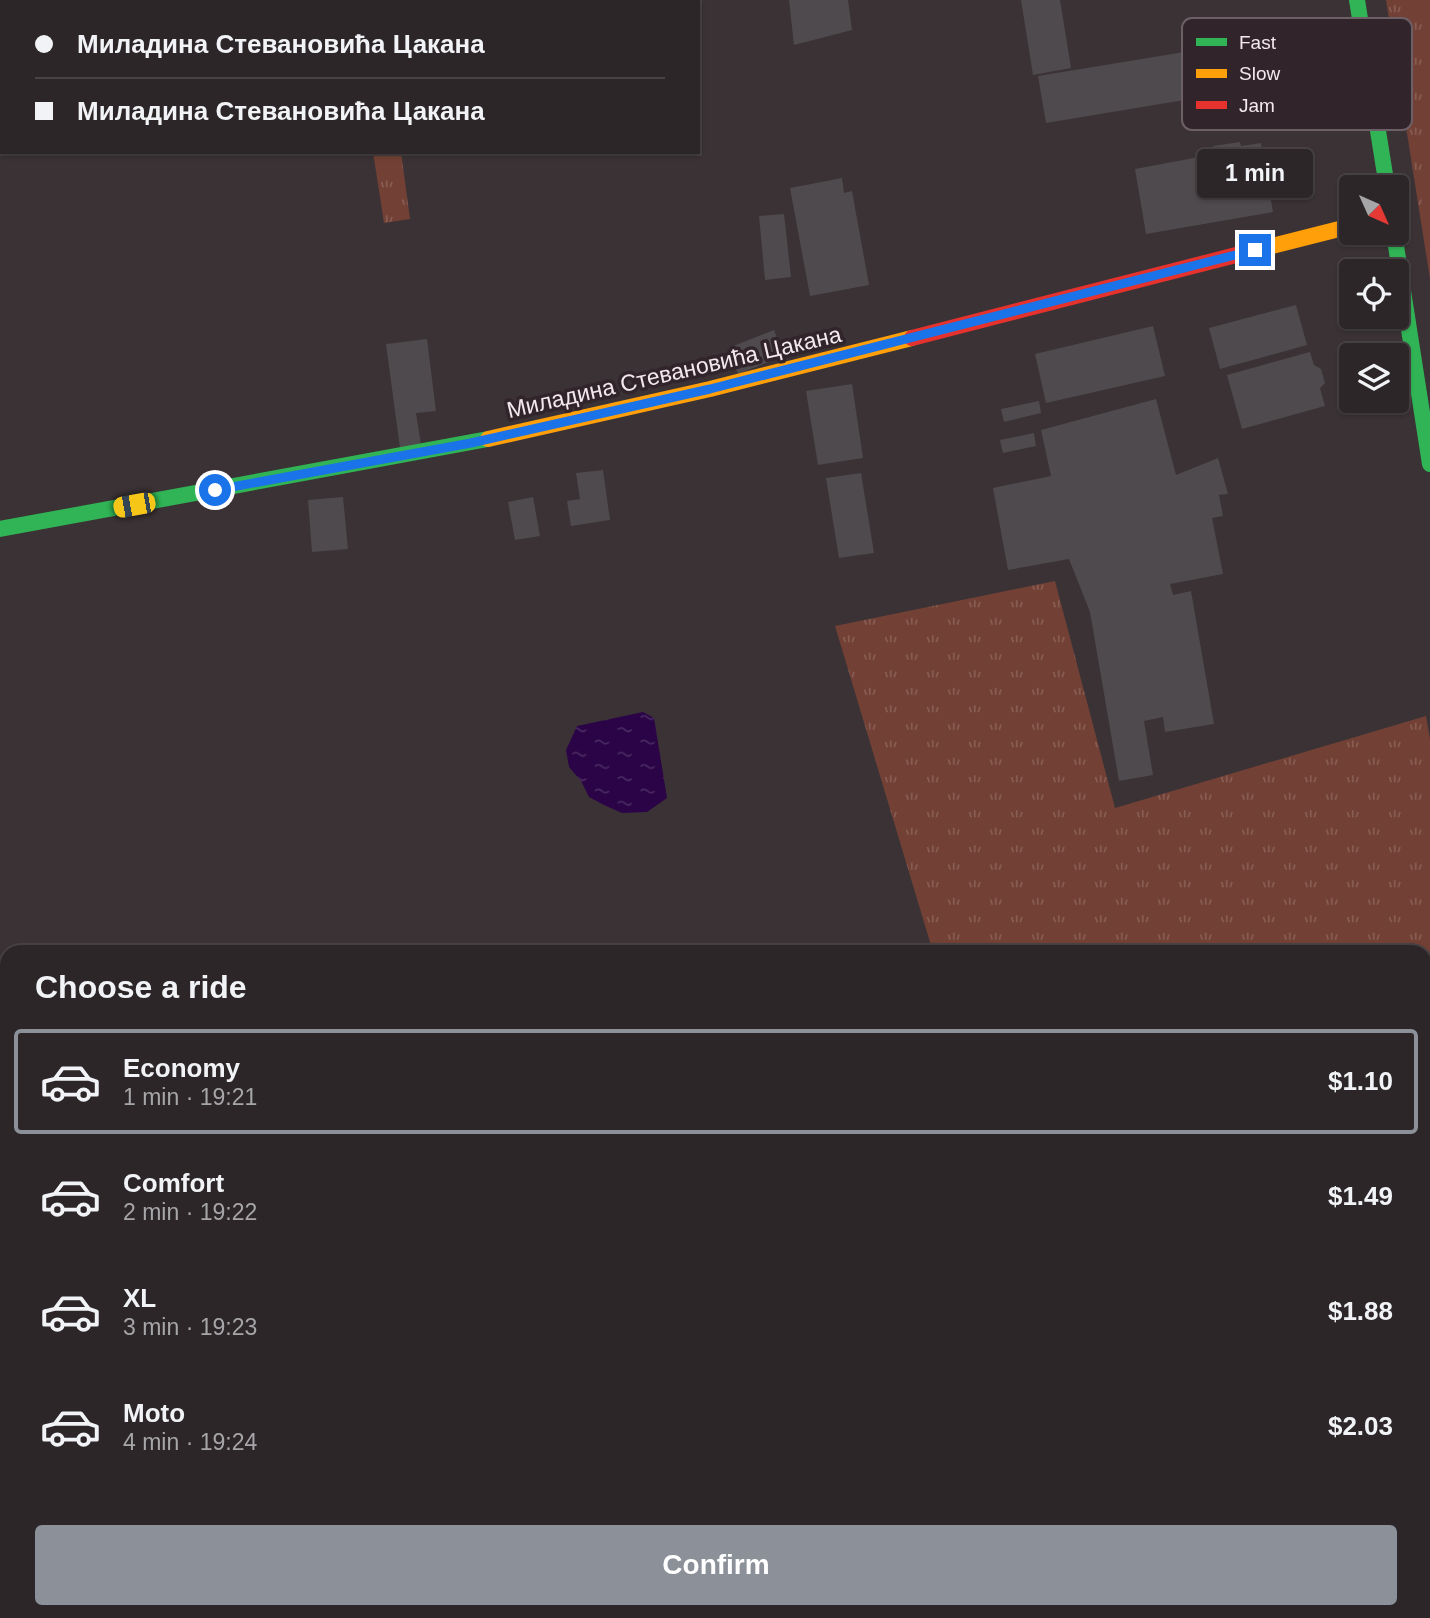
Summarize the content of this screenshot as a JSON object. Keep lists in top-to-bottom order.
{
  "streets": {
    "street": ["Миладина Стевановића Цакана"]
  },
  "legend": ["Fast", "Slow", "Jam"],
  "north": "bottom right",
  "page": {
    "banner": ["Миладина Стевановића Цакана", "Миладина Стевановића Цакана"],
    "bubble": "1 min",
    "heading": "Choose a ride",
    "list": [
      {
        "name": "Economy",
        "note": "1 min · 19:21",
        "value": "$1.10"
      },
      {
        "name": "Comfort",
        "note": "2 min · 19:22",
        "value": "$1.49"
      },
      {
        "name": "XL",
        "note": "3 min · 19:23",
        "value": "$1.88"
      },
      {
        "name": "Moto",
        "note": "4 min · 19:24",
        "value": "$2.03"
      }
    ],
    "buttons": "Confirm"
  }
}
